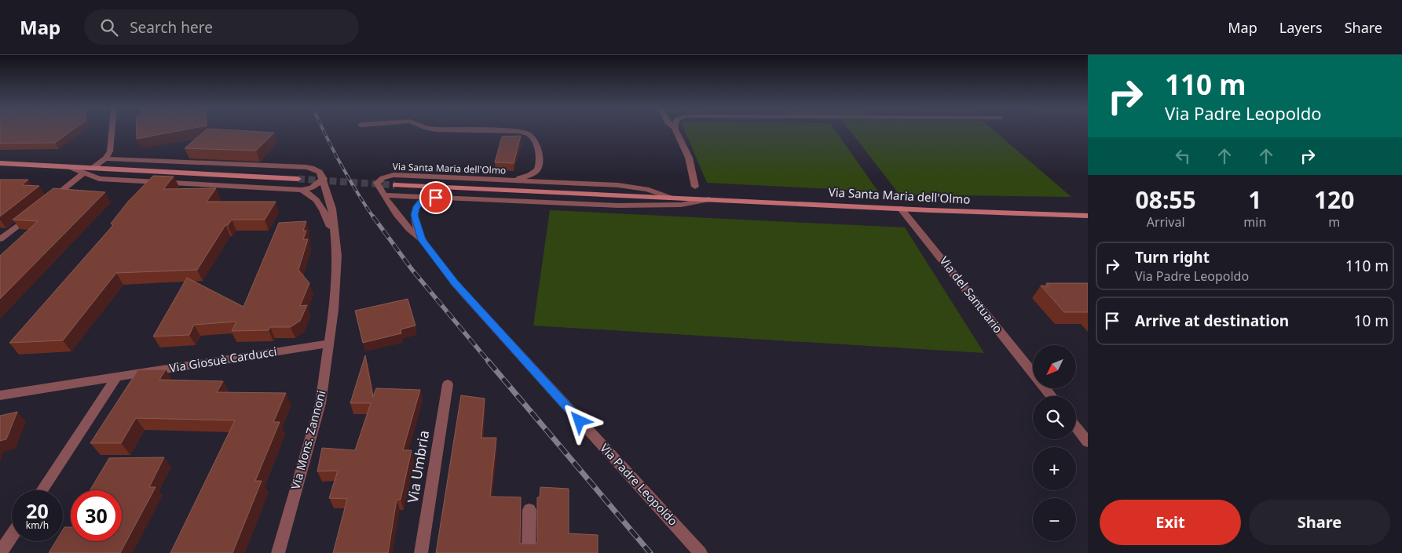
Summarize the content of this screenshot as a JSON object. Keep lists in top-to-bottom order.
{
  "streets": {
    "main road": ["Via Santa Maria dell'Olmo"],
    "street": [
      "Via del Santuario",
      "Via Giosuè Carducci",
      "Via Mons. Zannoni",
      "Via Umbria",
      "Via Padre Leopoldo"
    ]
  },
  "crossings": [
    ["Via Santa Maria dell'Olmo", "Via del Santuario"],
    ["Via Santa Maria dell'Olmo", "Via Padre Leopoldo"],
    ["Via Giosuè Carducci", "Via Mons. Zannoni"]
  ],
  "north": "bottom left",
  "page": {
    "header": "Map",
    "search": "Search here",
    "nav": ["Map", "Layers", "Share"],
    "turn": ["110 m", "Via Padre Leopoldo"],
    "eta": [
      "08:55",
      "Arrival",
      "1",
      "min",
      "120",
      "m"
    ],
    "list": [
      {
        "name": "Turn right",
        "note": "Via Padre Leopoldo",
        "value": "110 m"
      },
      {
        "name": "Arrive at destination",
        "value": "10 m"
      }
    ],
    "map_buttons": ["+", "−"],
    "speed": "20 km/h",
    "limit": "30",
    "buttons": ["Exit", "Share"]
  }
}
